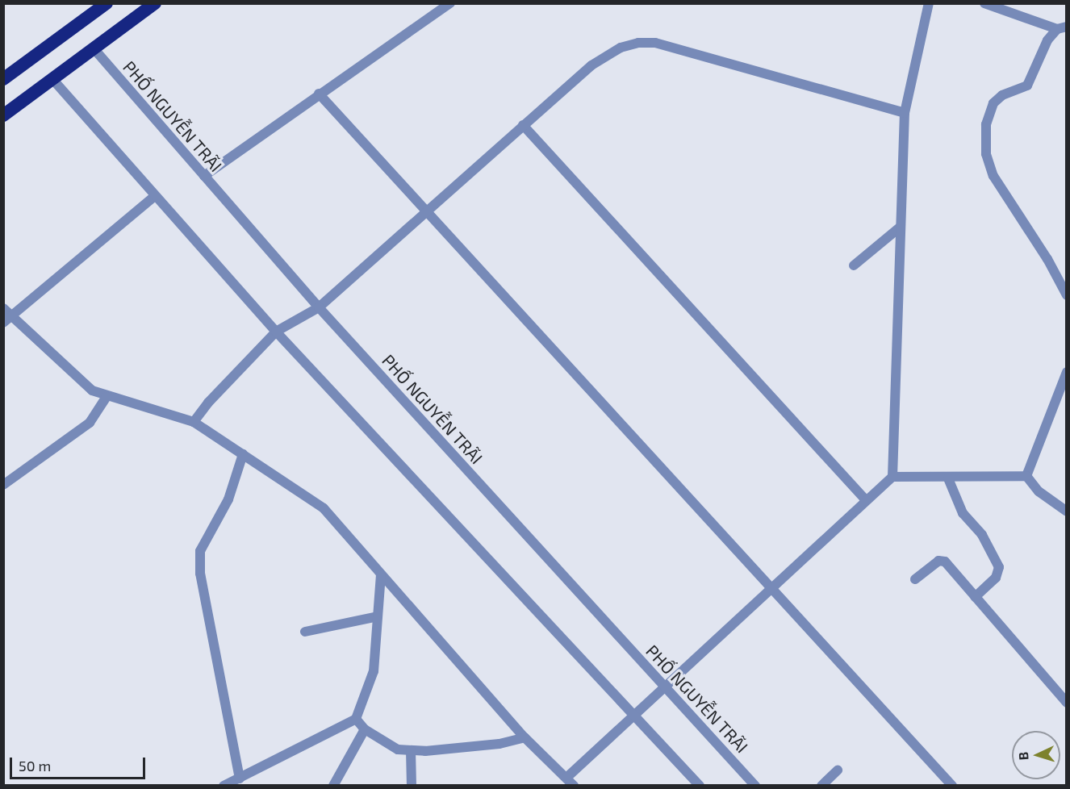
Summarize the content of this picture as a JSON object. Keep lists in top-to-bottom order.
{
  "streets": {
    "street": ["PHỐ NGUYỄN TRÃI"]
  },
  "scale_bar": "50 m",
  "north": "left"
}
